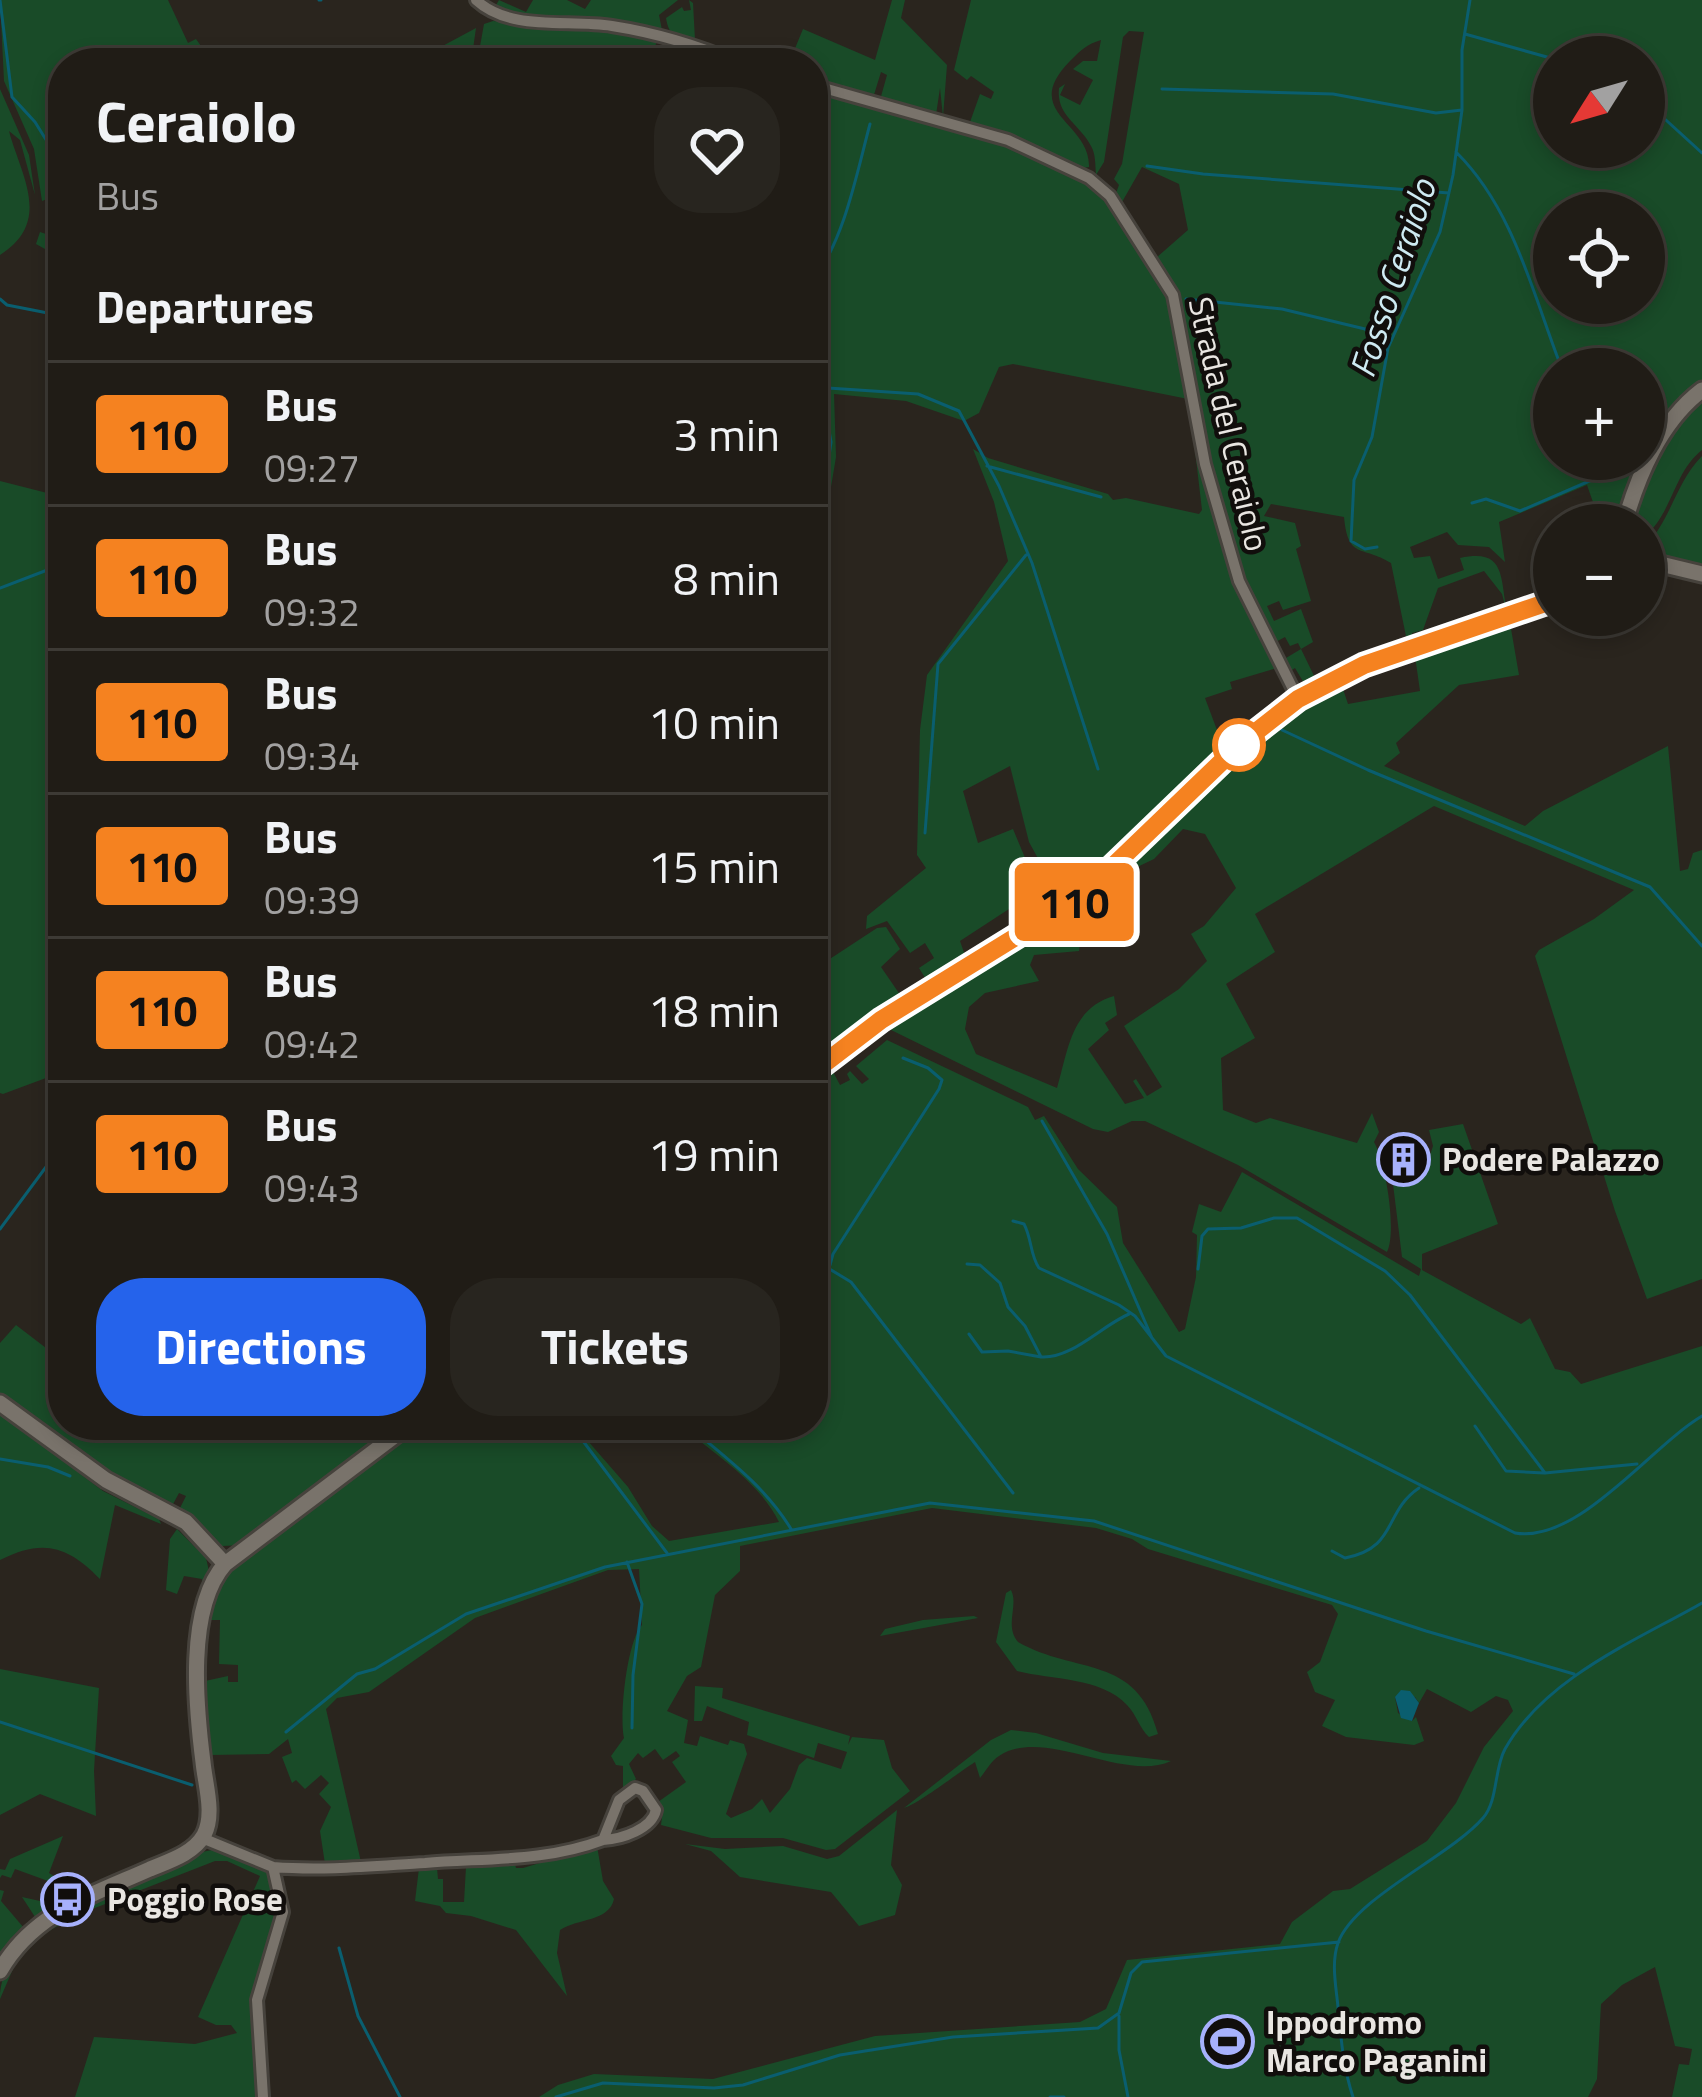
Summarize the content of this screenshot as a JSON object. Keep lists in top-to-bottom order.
{
  "streets": {
    "street": ["Strada del Ceraiolo"]
  },
  "water": ["Fosso Ceraiolo"],
  "places": {
    "building": ["Podere Palazzo"],
    "bus stop": ["Poggio Rose"],
    "sports": ["Ippodromo Marco Paganini"]
  },
  "lines": ["bus line 110"],
  "north": "bottom left",
  "page": {
    "on_map": "110",
    "map_buttons": ["+", "−"],
    "heading": [
      ["Ceraiolo", "Bus"],
      "Departures"
    ],
    "list": [
      {
        "mark": "110",
        "name": "Bus",
        "note": "09:27",
        "value": "3 min"
      },
      {
        "mark": "110",
        "name": "Bus",
        "note": "09:32",
        "value": "8 min"
      },
      {
        "mark": "110",
        "name": "Bus",
        "note": "09:34",
        "value": "10 min"
      },
      {
        "mark": "110",
        "name": "Bus",
        "note": "09:39",
        "value": "15 min"
      },
      {
        "mark": "110",
        "name": "Bus",
        "note": "09:42",
        "value": "18 min"
      },
      {
        "mark": "110",
        "name": "Bus",
        "note": "09:43",
        "value": "19 min"
      }
    ],
    "buttons": ["Directions", "Tickets"]
  }
}
